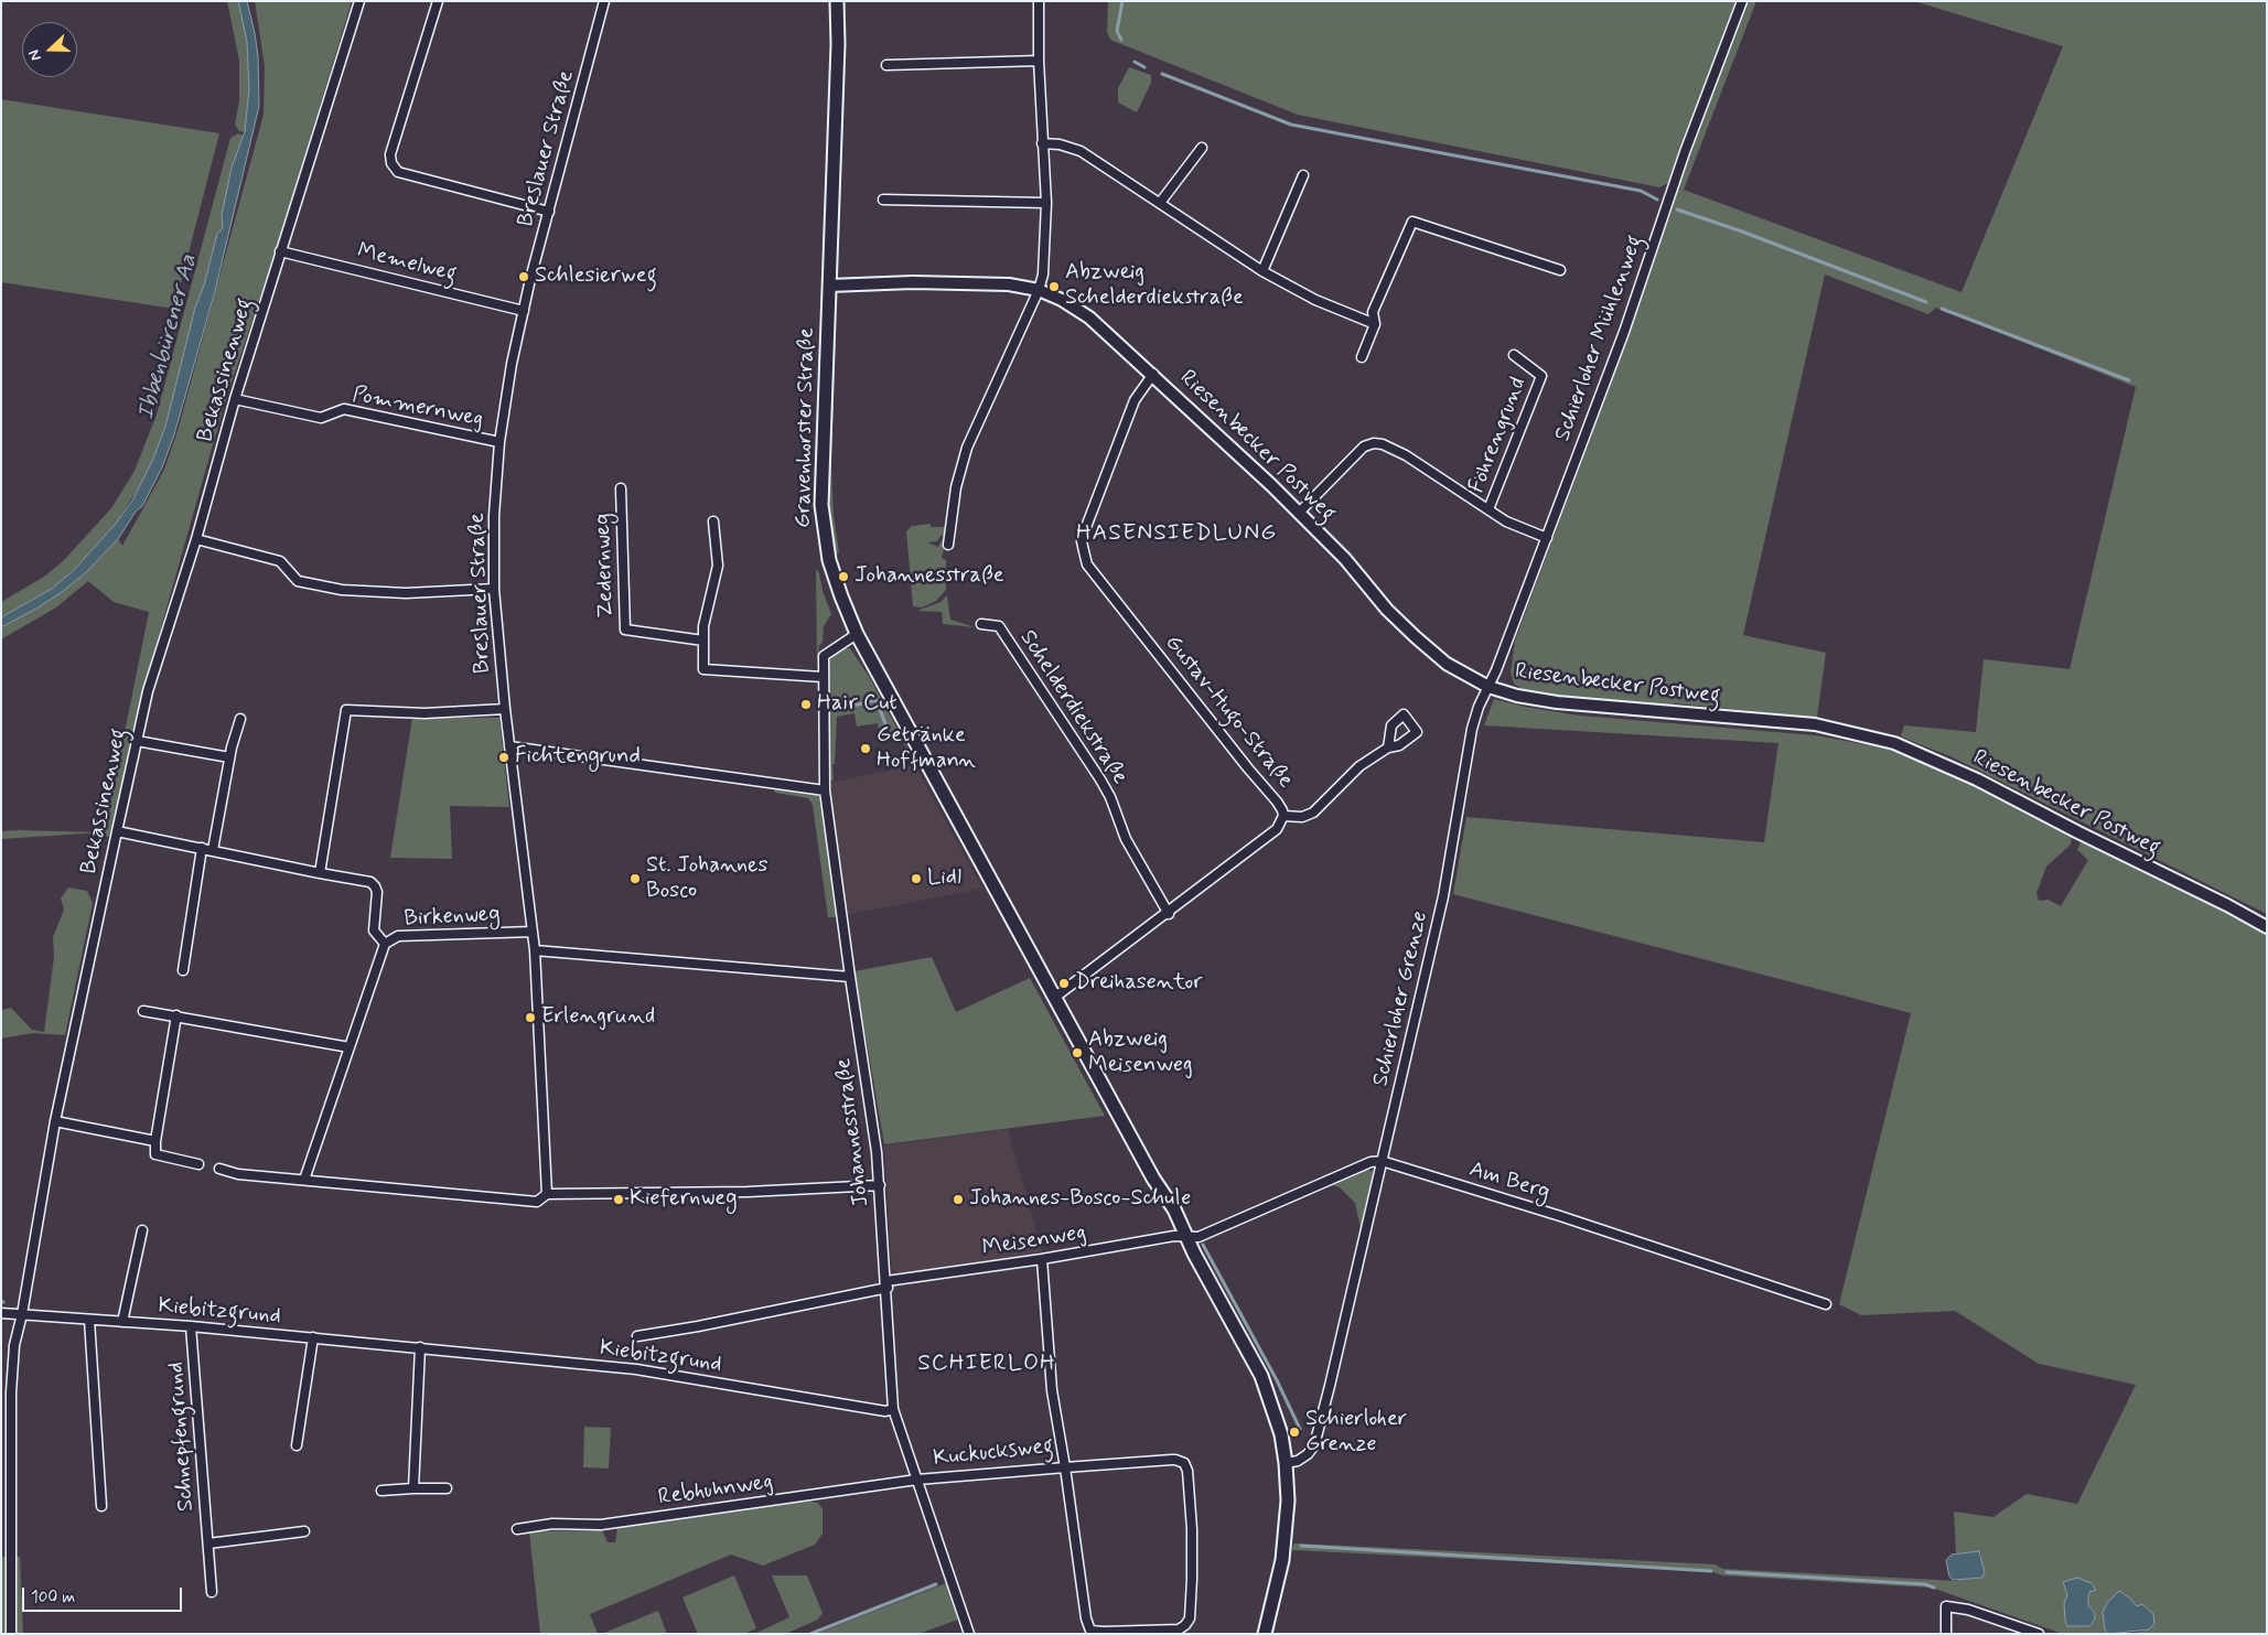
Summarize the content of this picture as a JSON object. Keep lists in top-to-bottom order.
{
  "streets": {
    "main road": ["Gravenhorster Straße"],
    "street": [
      "Breslauer Straße",
      "Memelweg",
      "Schierloher Mühlenweg",
      "Bekassinenweg",
      "Pommernweg",
      "Föhrengrund",
      "Riesenbecker Postweg",
      "Zedernweg",
      "Schelderdiekstraße",
      "Gustav-Hugo-Straße",
      "Birkenweg",
      "Schierloher Grenze",
      "Johannesstraße",
      "Am Berg",
      "Meisenweg",
      "Kiebitzgrund",
      "Schnepfengrund",
      "Kuckucksweg",
      "Rebhuhnweg"
    ]
  },
  "crossings": [
    ["Breslauer Straße", "Memelweg"],
    ["Breslauer Straße", "Pommernweg"],
    ["Breslauer Straße", "Birkenweg"],
    ["Memelweg", "Bekassinenweg"],
    ["Schierloher Mühlenweg", "Föhrengrund"],
    ["Schierloher Mühlenweg", "Riesenbecker Postweg"],
    ["Schierloher Mühlenweg", "Schierloher Grenze"],
    ["Bekassinenweg", "Pommernweg"],
    ["Bekassinenweg", "Kiebitzgrund"],
    ["Gravenhorster Straße", "Riesenbecker Postweg"],
    ["Gravenhorster Straße", "Gustav-Hugo-Straße"],
    ["Gravenhorster Straße", "Schierloher Grenze"],
    ["Gravenhorster Straße", "Johannesstraße"],
    ["Gravenhorster Straße", "Meisenweg"],
    ["Föhrengrund", "Riesenbecker Postweg"],
    ["Riesenbecker Postweg", "Gustav-Hugo-Straße"],
    ["Riesenbecker Postweg", "Schierloher Grenze"],
    ["Schelderdiekstraße", "Gustav-Hugo-Straße"],
    ["Schierloher Grenze", "Am Berg"],
    ["Johannesstraße", "Meisenweg"],
    ["Johannesstraße", "Kiebitzgrund"],
    ["Johannesstraße", "Kuckucksweg"],
    ["Johannesstraße", "Rebhuhnweg"],
    ["Meisenweg", "Kuckucksweg"],
    ["Kiebitzgrund", "Schnepfengrund"],
    ["Kuckucksweg", "Rebhuhnweg"]
  ],
  "districts": ["HASENSIEDLUNG", "SCHIERLOH"],
  "water": ["Ibbenbürener Aa"],
  "places": [
    "Schlesierweg",
    "Abzweig Schelderdiekstraße",
    "Johannesstraße",
    "Hair Cut",
    "Getränke Hoffmann",
    "Fichtengrund",
    "St. Johannes Bosco",
    "Lidl",
    "Dreihasentor",
    "Erlengrund",
    "Abzweig Meisenweg",
    "Kiefernweg",
    "Johannes-Bosco-Schule",
    "Schierloher Grenze"
  ],
  "scale_bar": "100 m",
  "north": "left"
}
